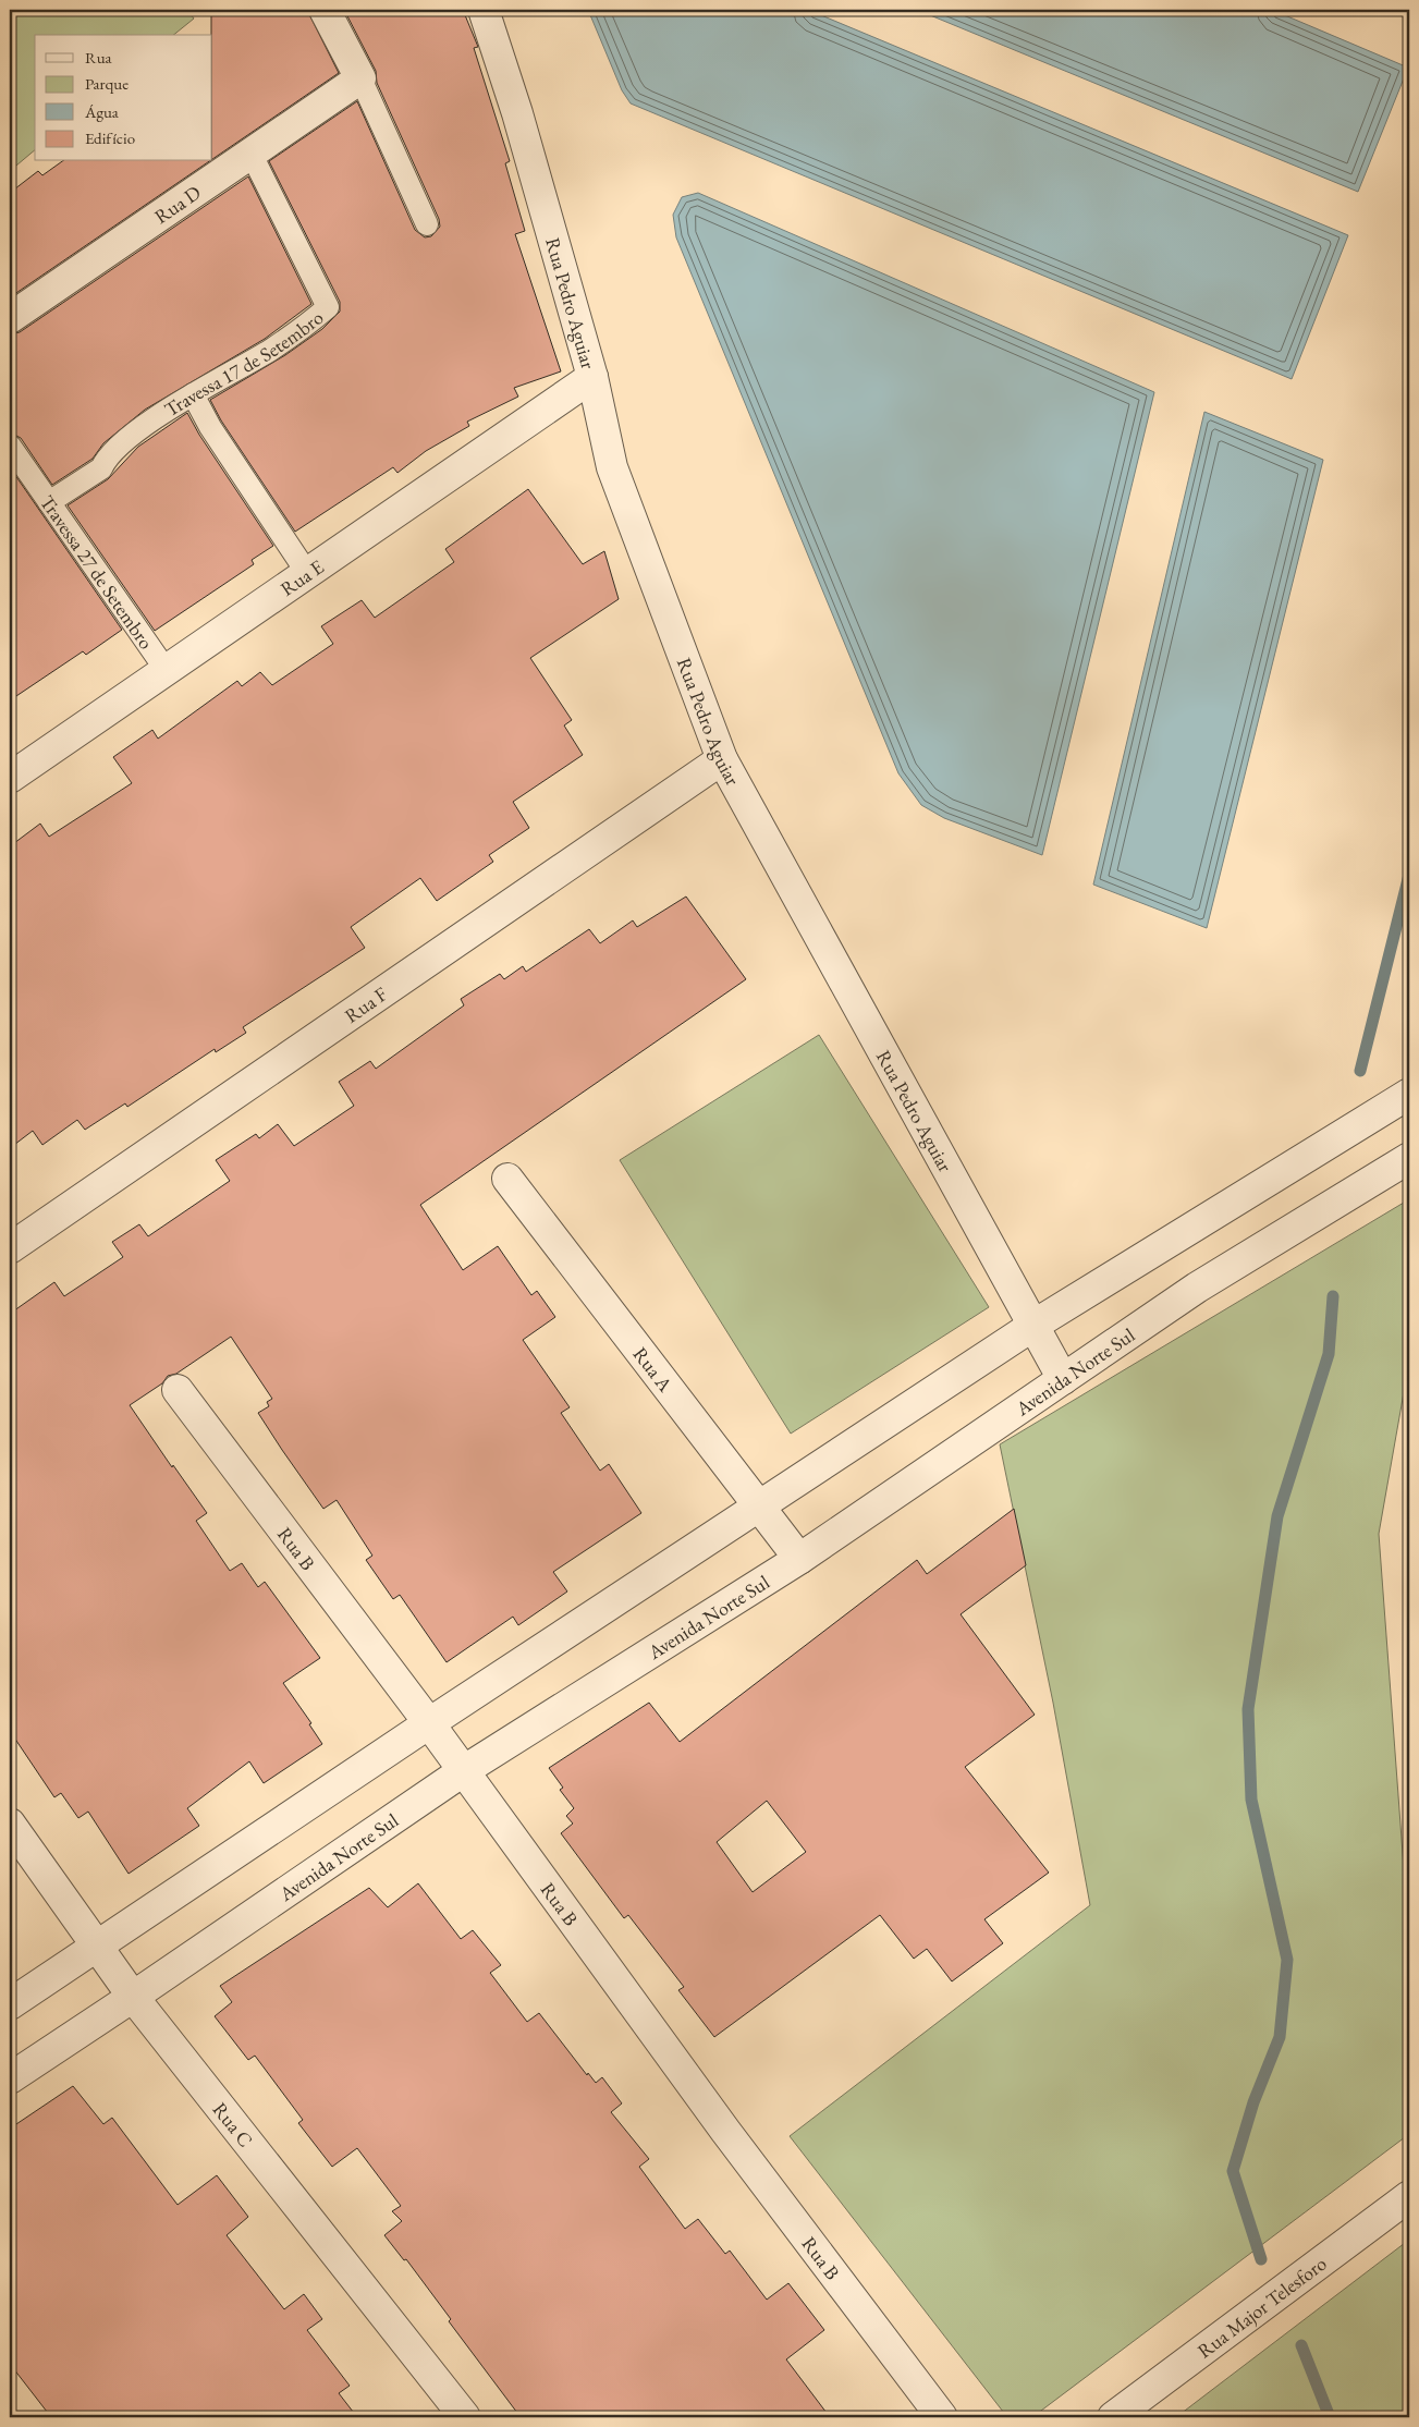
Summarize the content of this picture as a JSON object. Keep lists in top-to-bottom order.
{
  "streets": {
    "street": [
      "Rua D",
      "Rua Pedro Aguiar",
      "Rua E",
      "Rua F",
      "Rua A",
      "Avenida Norte Sul",
      "Rua B",
      "Rua C",
      "Rua Major Telesforo"
    ],
    "lane": ["Travessa 17 de Setembro", "Travessa 27 de Setembro"]
  },
  "crossings": [
    ["Rua D", "Travessa 17 de Setembro"],
    ["Rua Pedro Aguiar", "Rua E"],
    ["Rua Pedro Aguiar", "Rua F"],
    ["Rua Pedro Aguiar", "Avenida Norte Sul"],
    ["Travessa 17 de Setembro", "Travessa 27 de Setembro"],
    ["Travessa 27 de Setembro", "Rua E"],
    ["Rua A", "Avenida Norte Sul"],
    ["Avenida Norte Sul", "Rua B"],
    ["Avenida Norte Sul", "Rua C"]
  ],
  "legend": [
    "Rua",
    "Parque",
    "Água",
    "Edifício"
  ]
}
